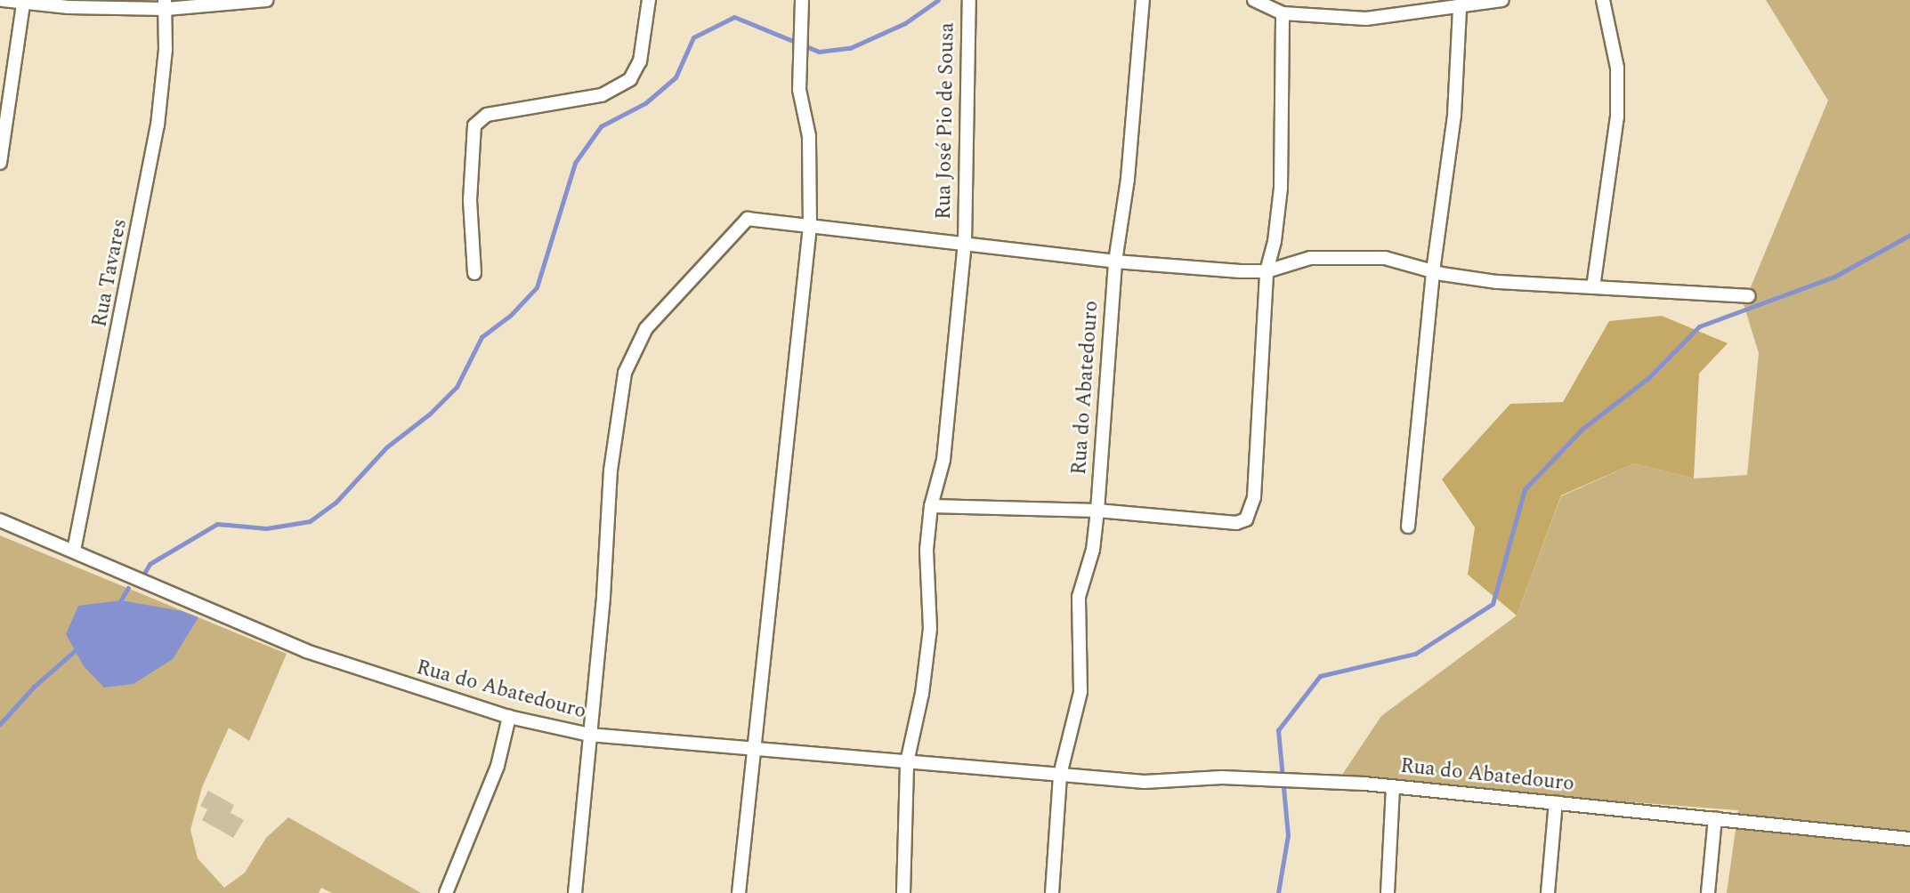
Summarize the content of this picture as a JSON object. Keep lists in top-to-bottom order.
{
  "streets": {
    "street": ["Rua José Pio de Sousa", "Rua Tavares", "Rua do Abatedouro"]
  },
  "crossings": [
    ["Rua José Pio de Sousa", "Rua do Abatedouro"],
    ["Rua Tavares", "Rua do Abatedouro"]
  ]
}
